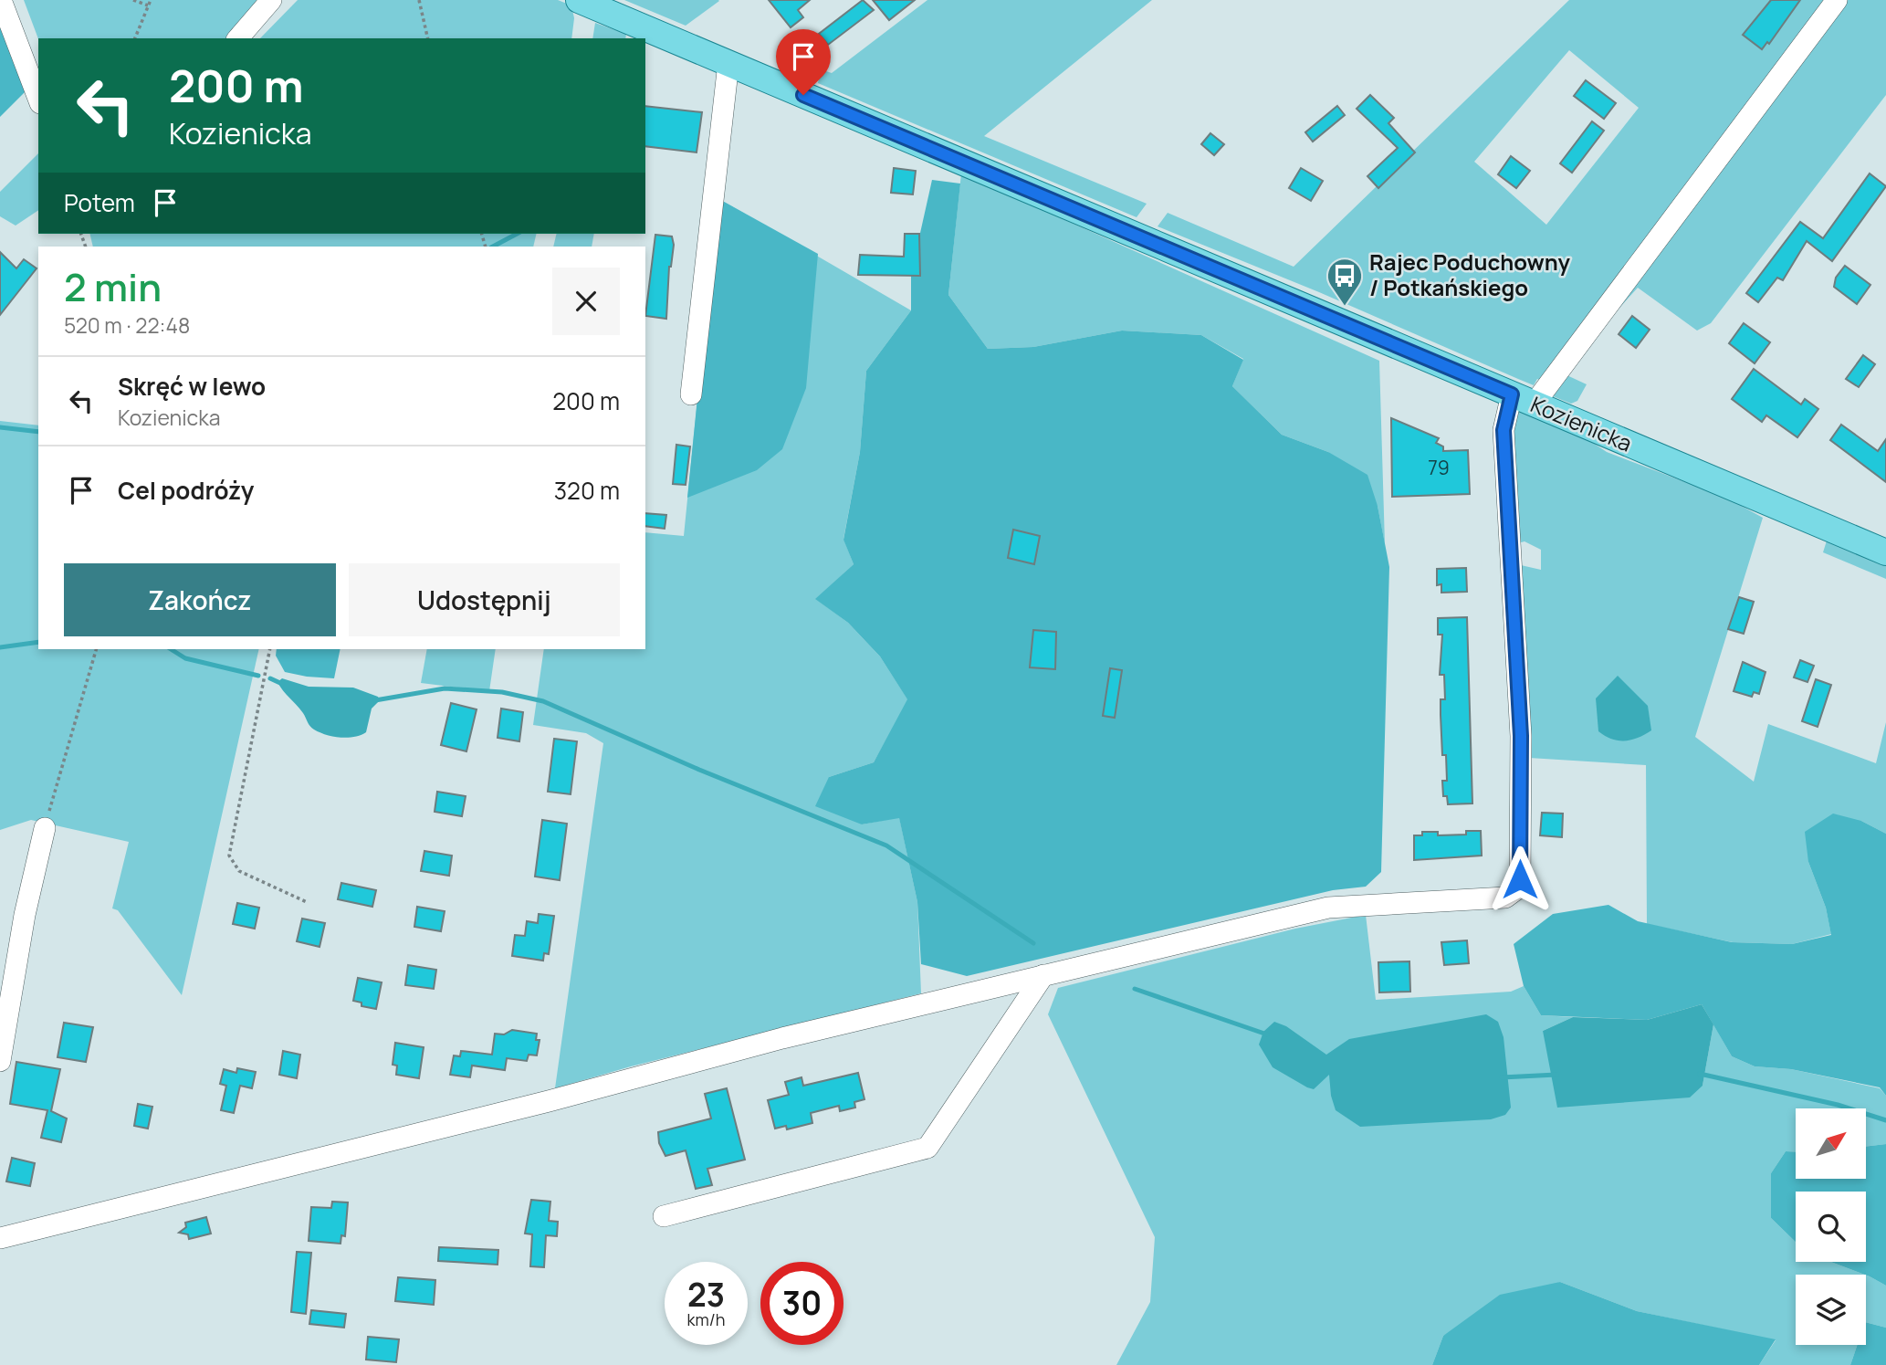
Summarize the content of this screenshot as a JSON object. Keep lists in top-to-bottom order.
{
  "streets": {
    "main road": ["Kozienicka"]
  },
  "places": {
    "bus stop": ["Rajec Poduchowny / Potkańskiego"]
  },
  "house_numbers": ["79"],
  "north": "top right",
  "page": {
    "turn": ["200 m", "Kozienicka"],
    "then": "Potem",
    "heading": ["2 min", "520 m · 22:48"],
    "list": [
      {
        "name": "Skręć w lewo",
        "note": "Kozienicka",
        "value": "200 m"
      },
      {
        "name": "Cel podróży",
        "value": "320 m"
      }
    ],
    "buttons": ["Zakończ", "Udostępnij"],
    "speed": "23 km/h",
    "limit": "30"
  }
}
